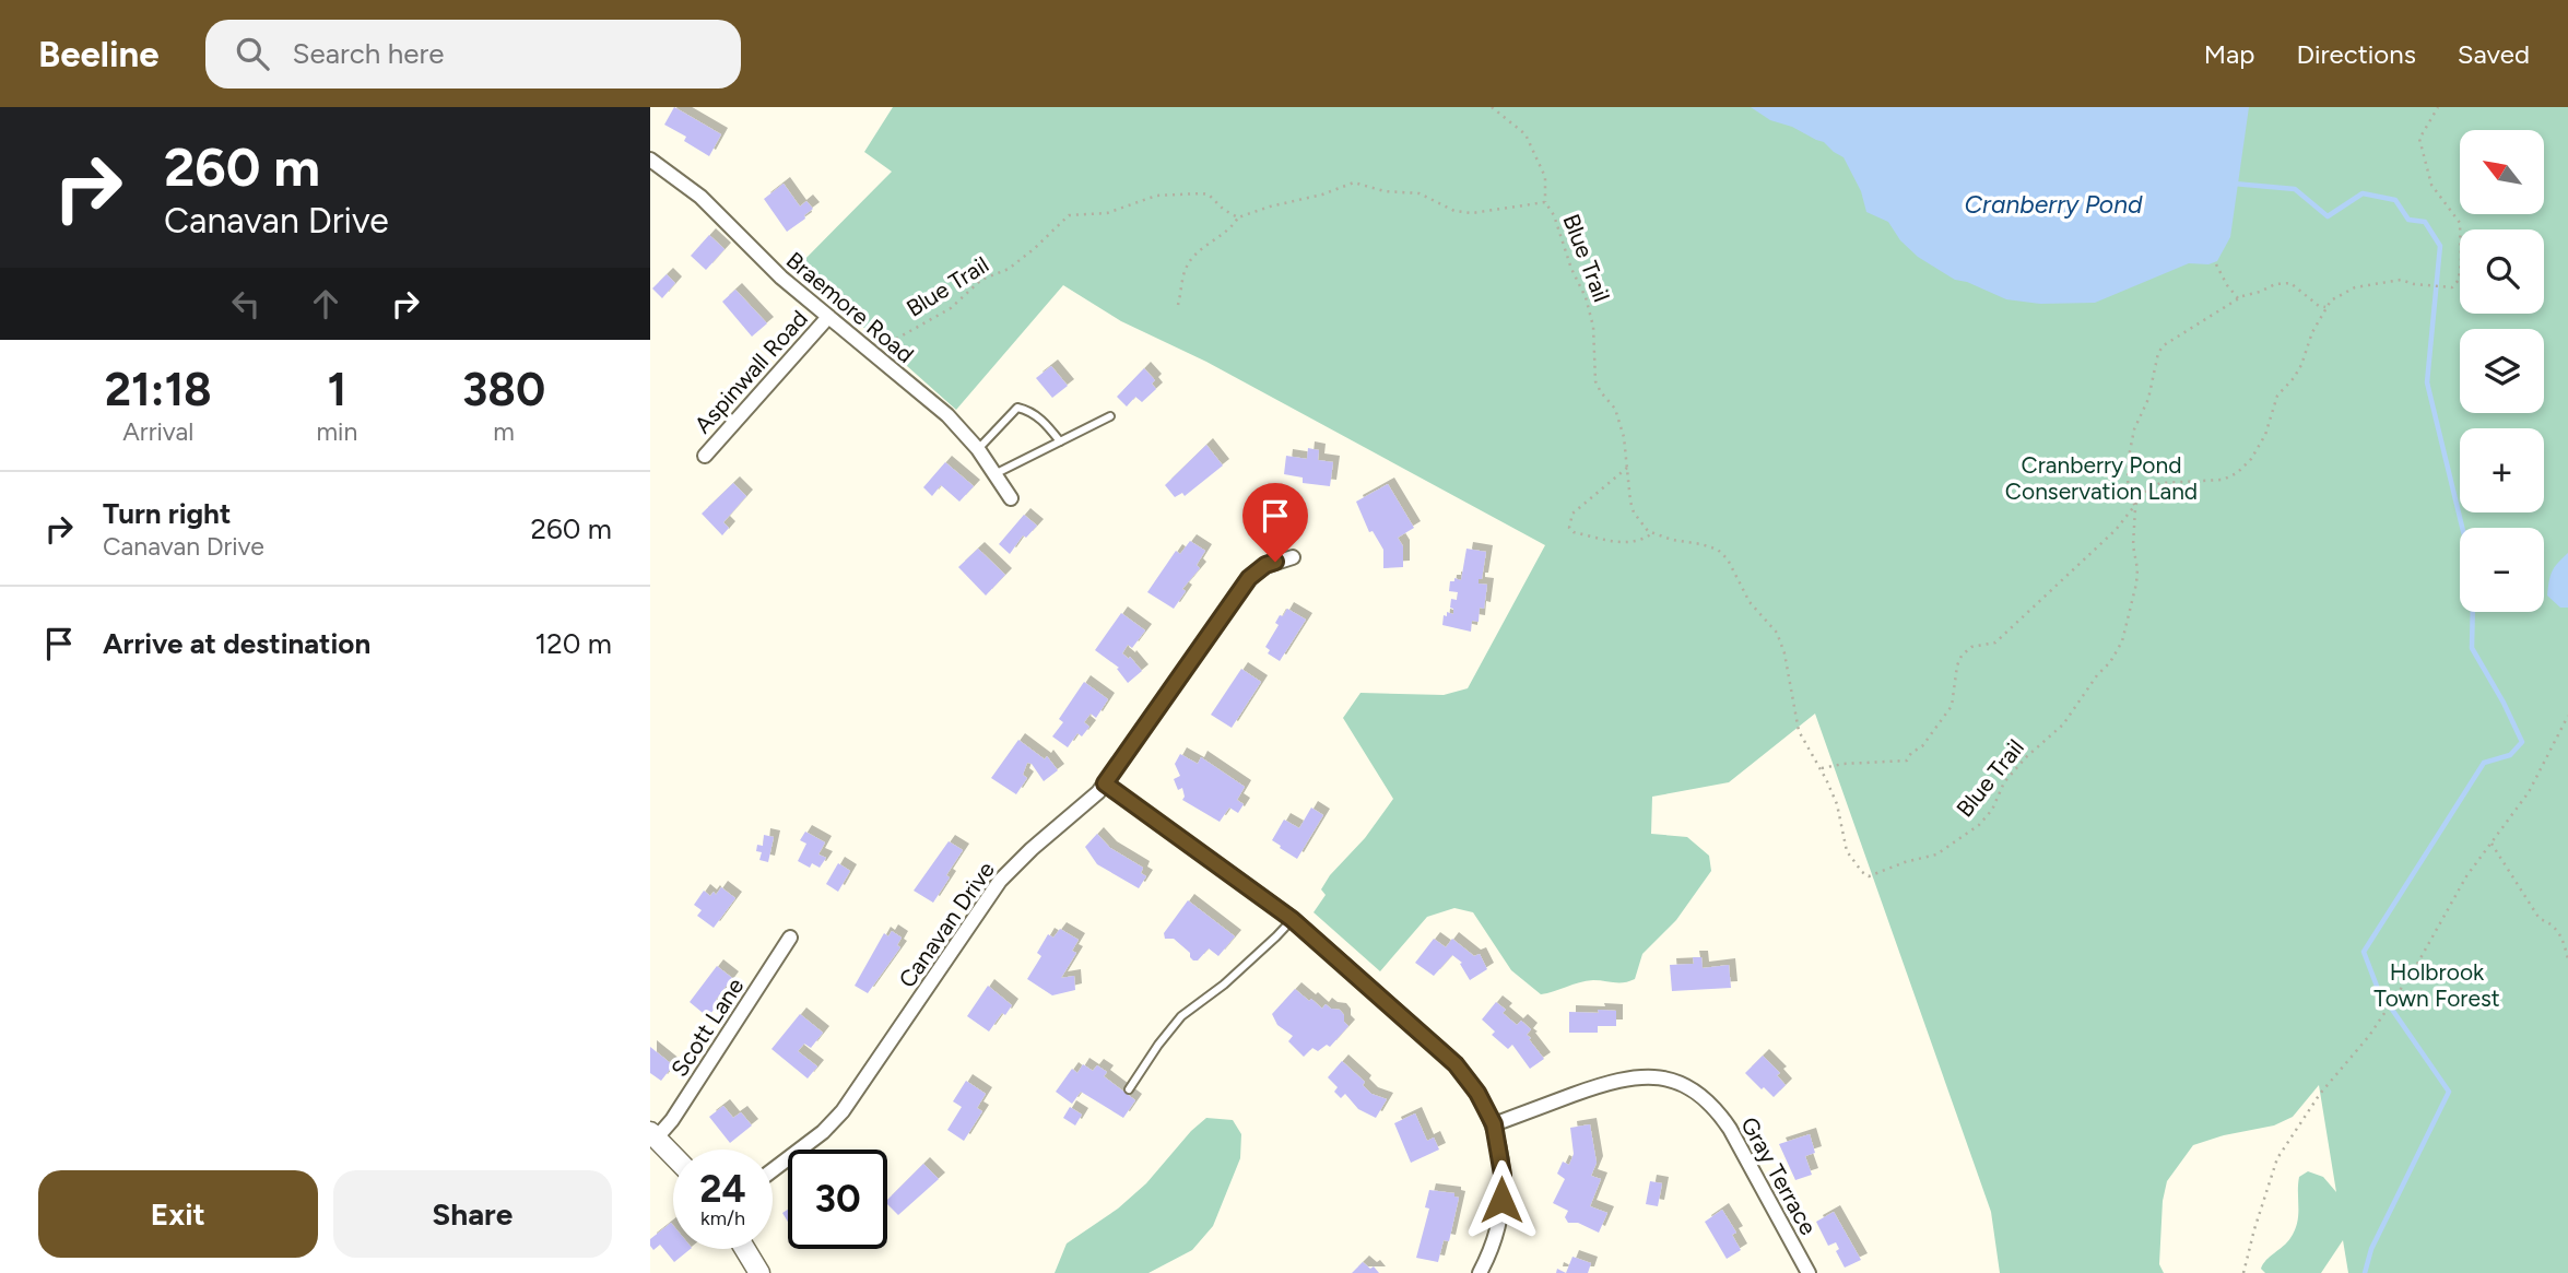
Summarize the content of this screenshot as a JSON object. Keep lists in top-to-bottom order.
{
  "streets": {
    "street": [
      "Braemore Road",
      "Aspinwall Road",
      "Canavan Drive",
      "Scott Lane",
      "Gray Terrace"
    ],
    "path": ["Blue Trail"]
  },
  "crossings": [
    ["Blue Trail", "Braemore Road"],
    ["Braemore Road", "Aspinwall Road"]
  ],
  "water": ["Cranberry Pond"],
  "parks": ["Cranberry Pond Conservation Land", "Holbrook Town Forest"],
  "north": "top left",
  "page": {
    "header": "Beeline",
    "search": "Search here",
    "nav": ["Map", "Directions", "Saved"],
    "turn": ["260 m", "Canavan Drive"],
    "map_buttons": ["+", "−"],
    "eta": [
      "21:18",
      "Arrival",
      "1",
      "min",
      "380",
      "m"
    ],
    "list": [
      {
        "name": "Turn right",
        "note": "Canavan Drive",
        "value": "260 m"
      },
      {
        "name": "Arrive at destination",
        "value": "120 m"
      }
    ],
    "speed": "24 km/h",
    "limit": "30",
    "buttons": ["Exit", "Share"]
  }
}
